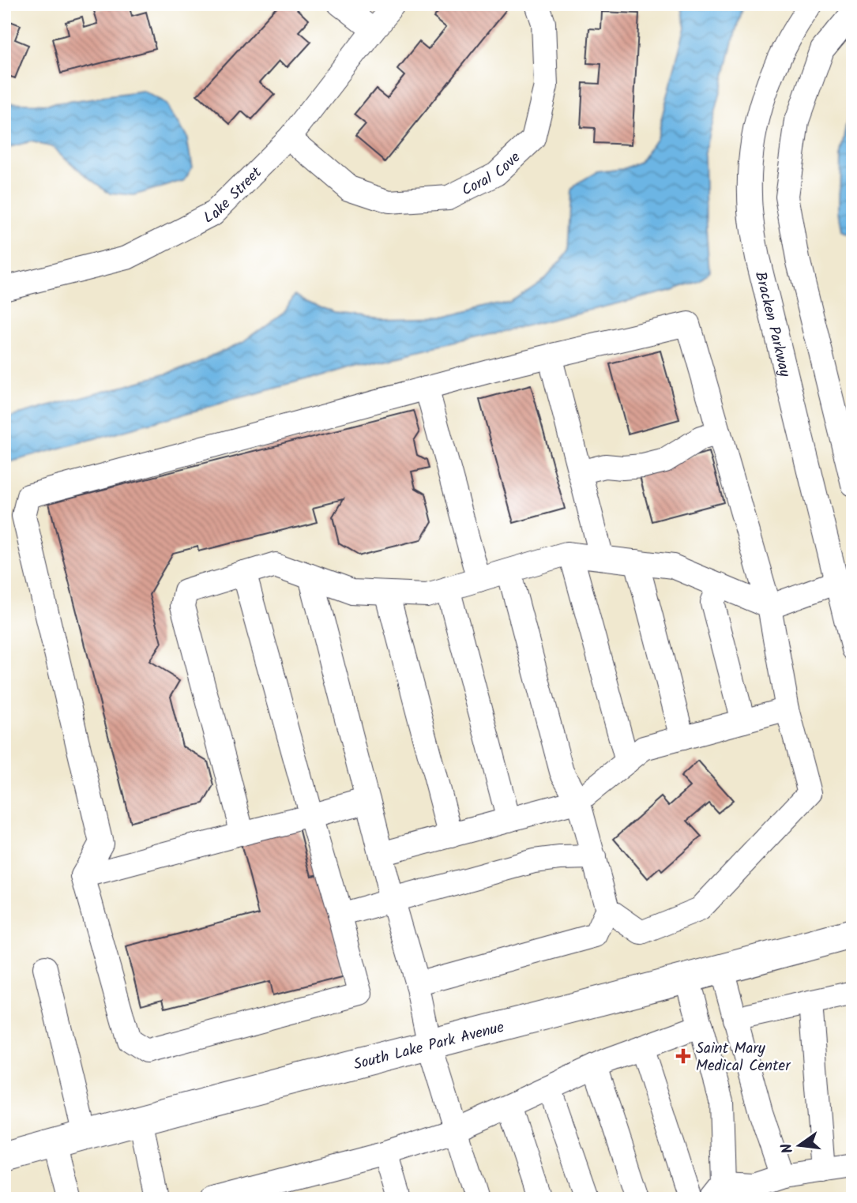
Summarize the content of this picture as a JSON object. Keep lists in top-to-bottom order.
{
  "streets": {
    "main road": ["South Lake Park Avenue"],
    "street": ["Coral Cove", "Lake Street", "Bracken Parkway"]
  },
  "crossings": [
    ["Coral Cove", "Lake Street"]
  ],
  "places": {
    "health": ["Saint Mary Medical Center"]
  },
  "north": "left"
}
